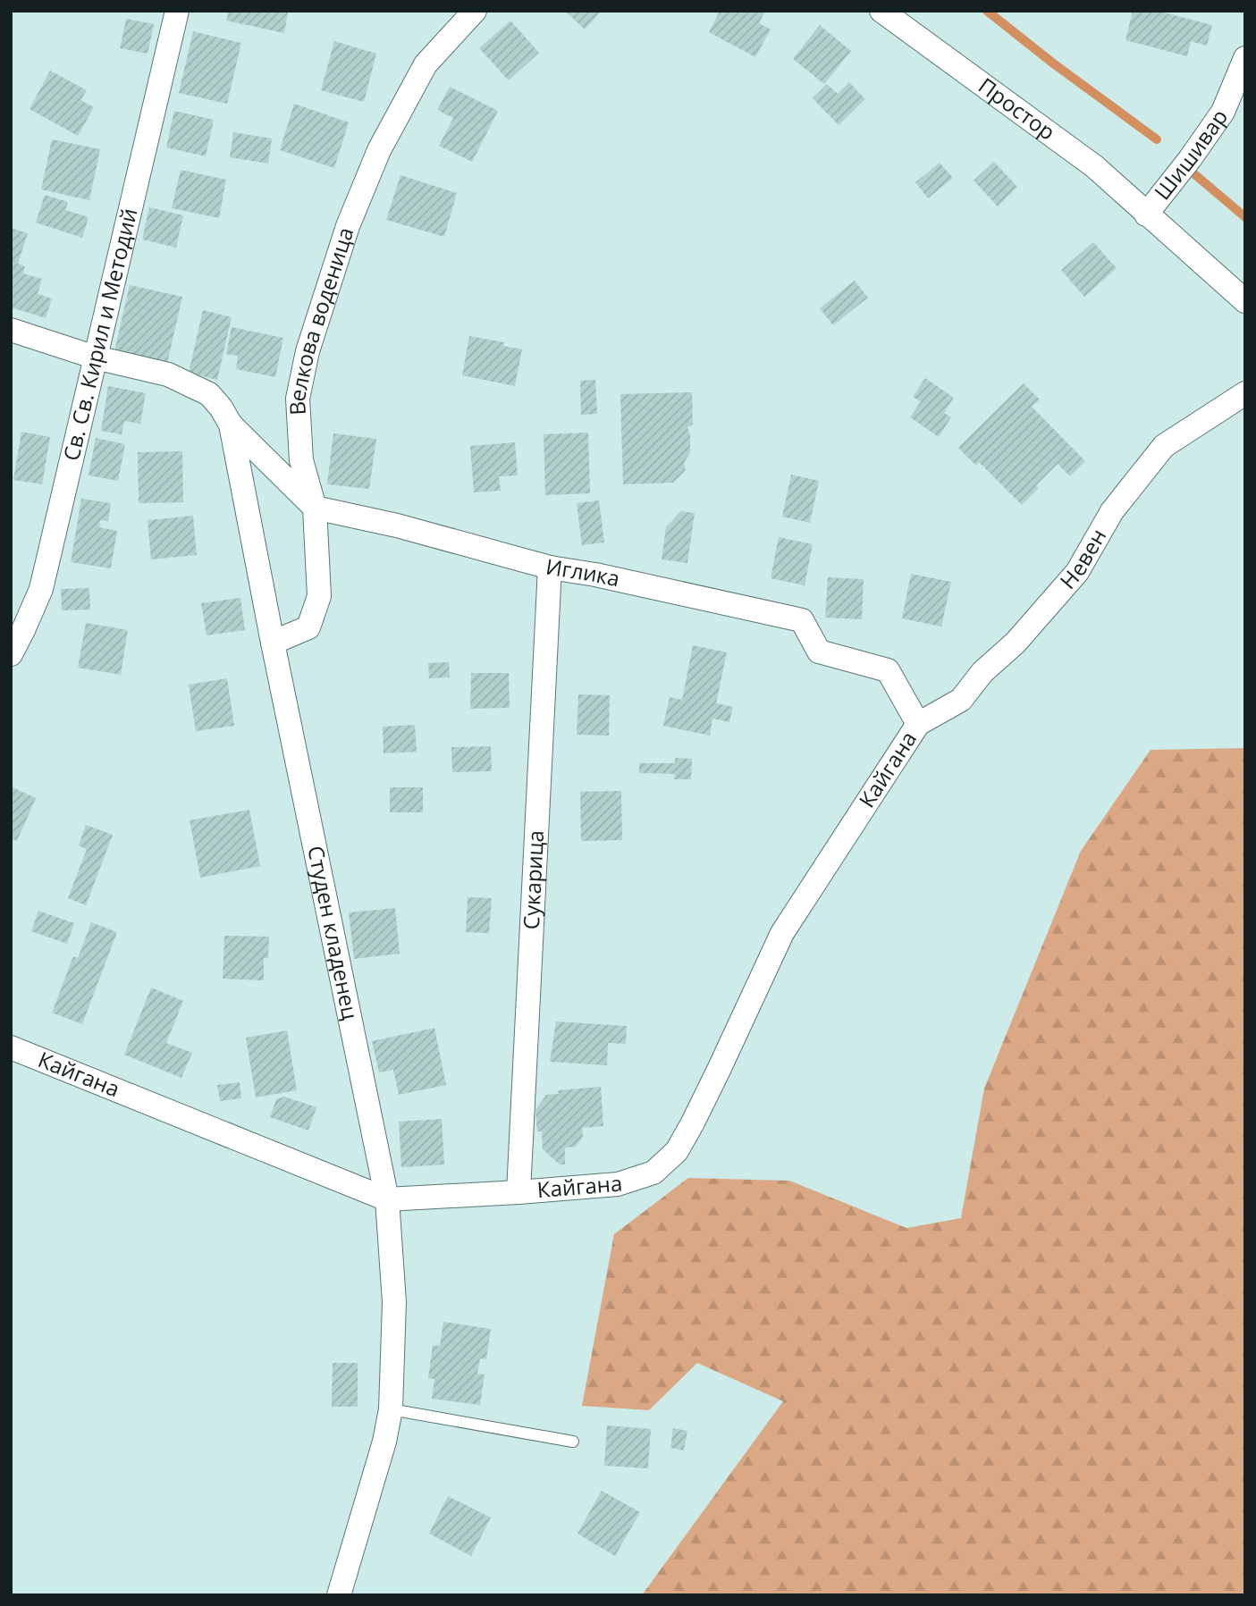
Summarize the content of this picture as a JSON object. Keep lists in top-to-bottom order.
{
  "streets": {
    "street": [
      "Простор",
      "Шишивар",
      "Велкова воденица",
      "Св. Св. Кирил и Методий",
      "Невен",
      "Иглика",
      "Кайгана",
      "Сукарица",
      "Студен кладенец"
    ]
  },
  "crossings": [
    ["Простор", "Шишивар"],
    ["Велкова воденица", "Иглика"],
    ["Велкова воденица", "Студен кладенец"],
    ["Св. Св. Кирил и Методий", "Студен кладенец"],
    ["Невен", "Иглика"],
    ["Невен", "Кайгана"],
    ["Иглика", "Кайгана"],
    ["Иглика", "Сукарица"],
    ["Кайгана", "Сукарица"],
    ["Кайгана", "Студен кладенец"]
  ]
}
